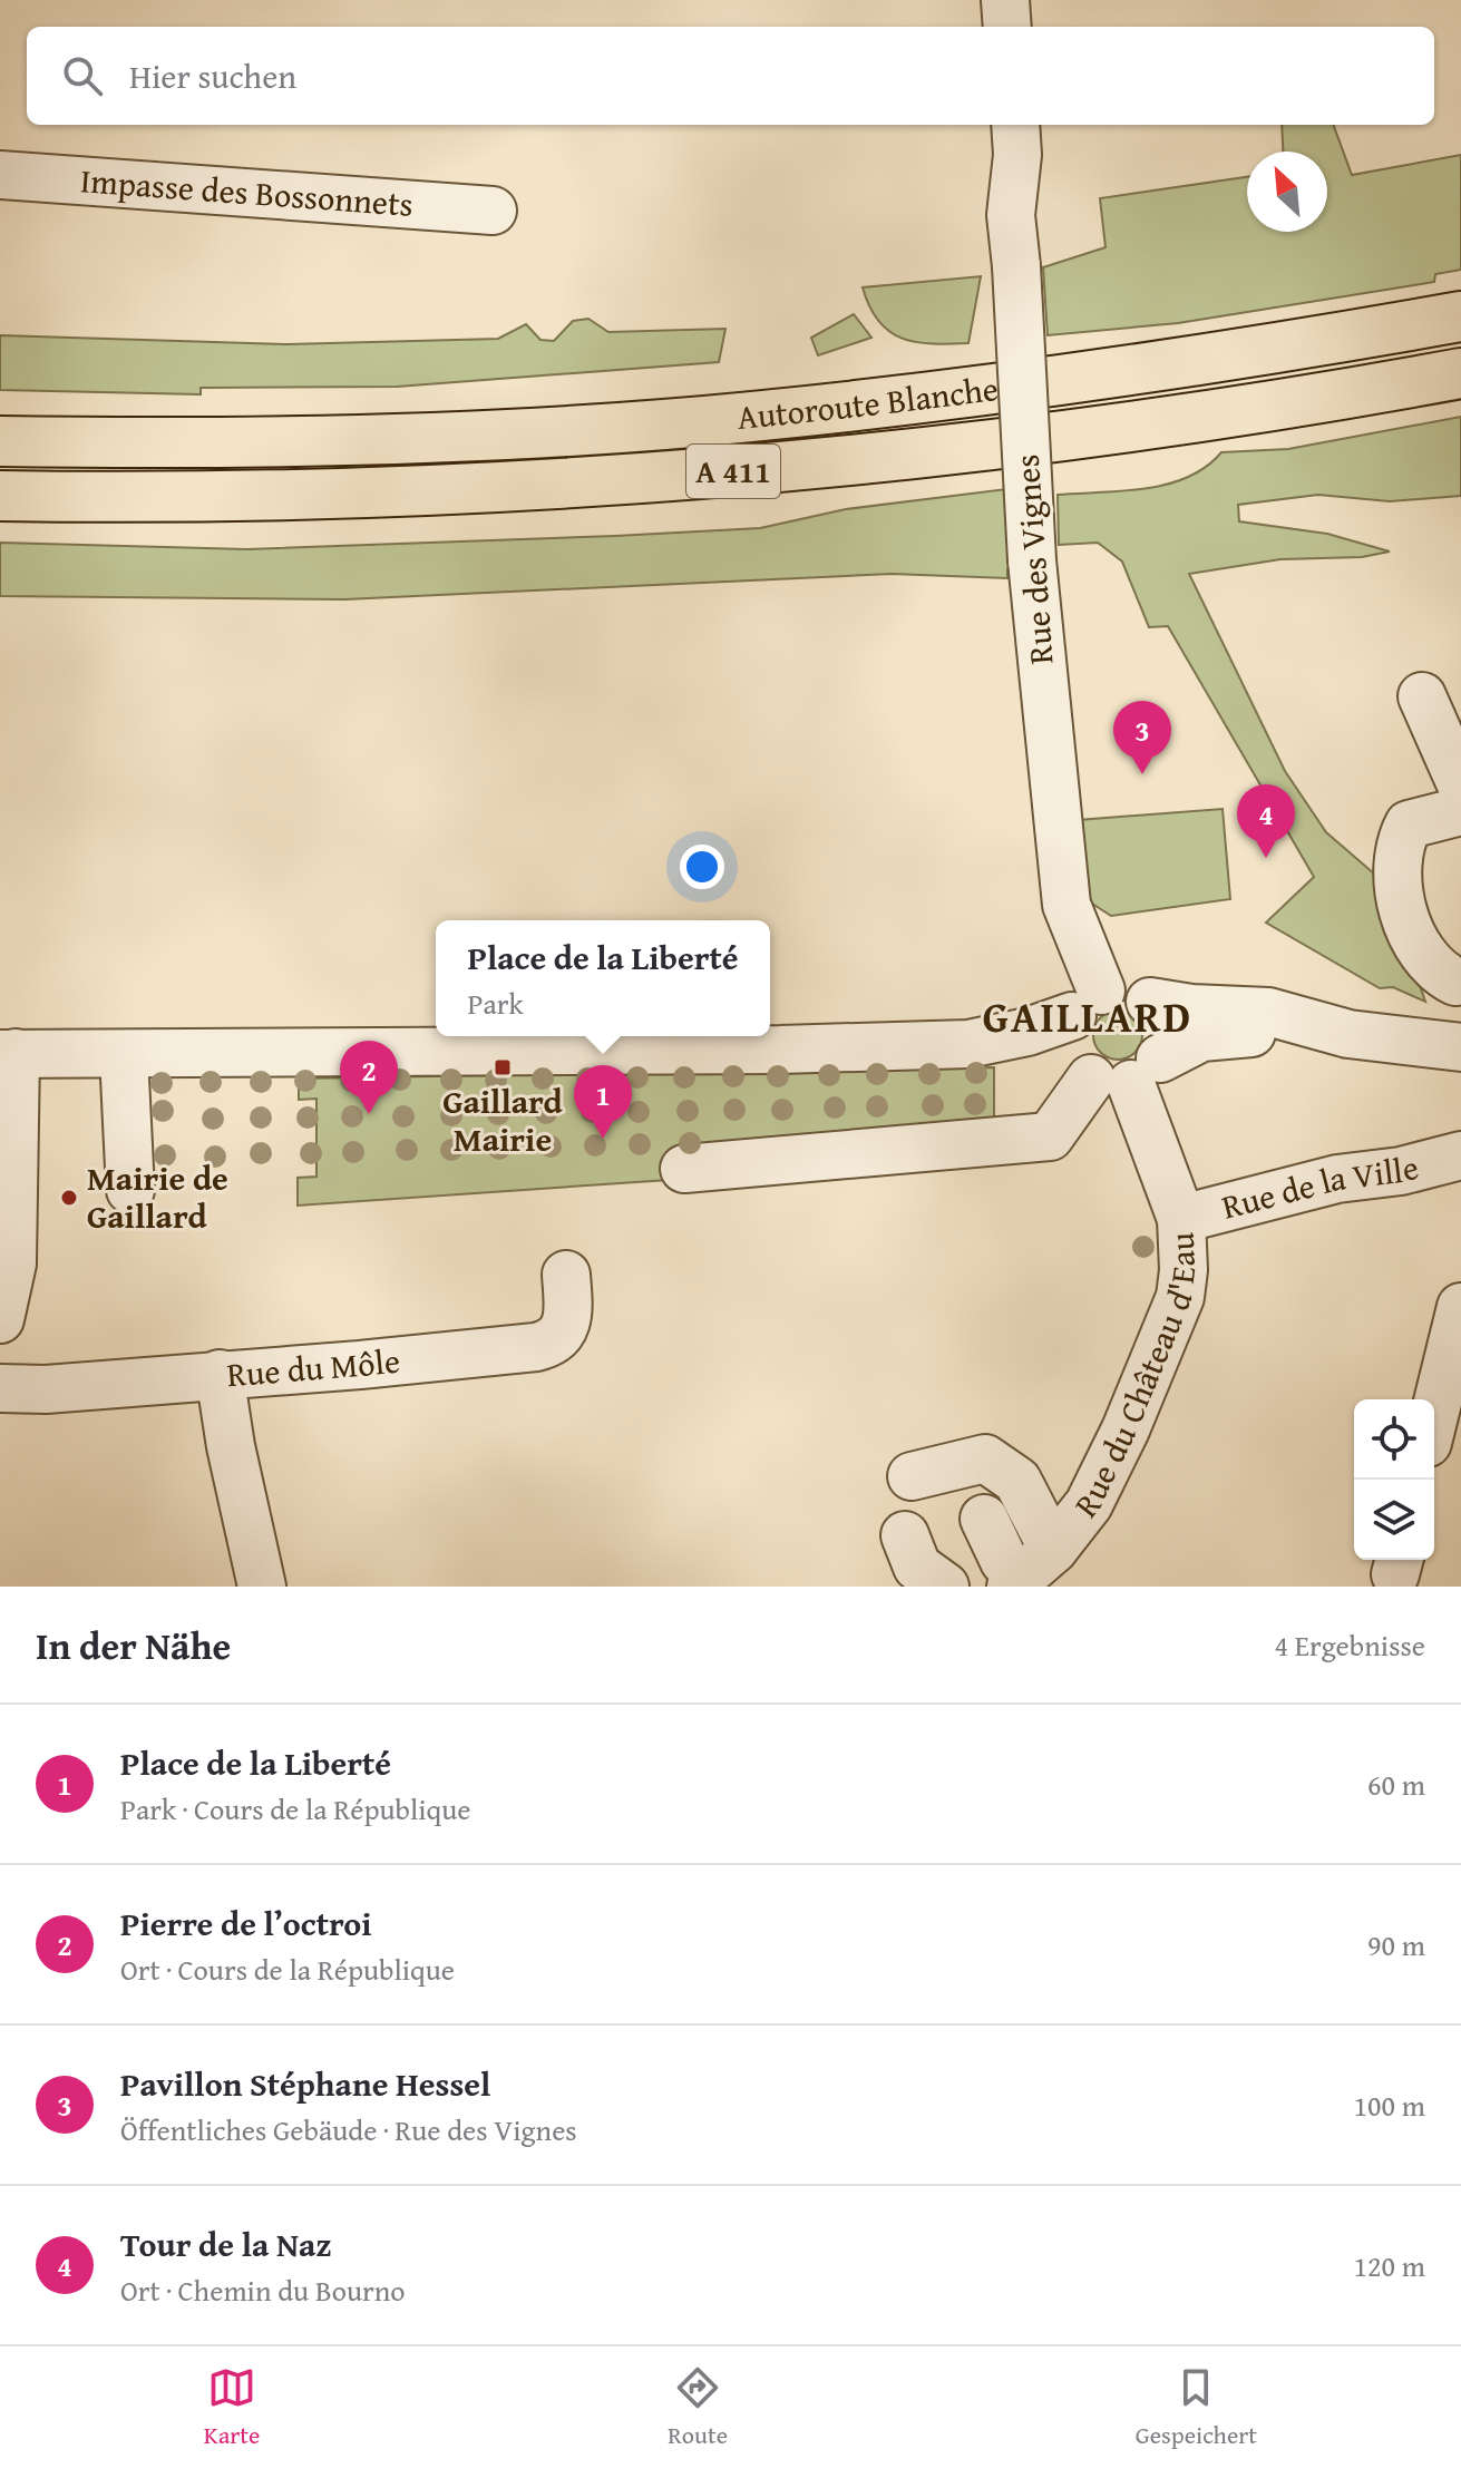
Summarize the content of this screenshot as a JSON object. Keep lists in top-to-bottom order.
{
  "streets": {
    "highway": ["Autoroute Blanche", "A 411"],
    "street": [
      "Impasse des Bossonnets",
      "Rue des Vignes",
      "Rue de la Ville",
      "Rue du Môle",
      "Rue du Château d'Eau"
    ]
  },
  "crossings": [
    ["Rue des Vignes", "Rue du Château d'Eau"],
    ["Rue de la Ville", "Rue du Château d'Eau"]
  ],
  "districts": ["GAILLARD"],
  "places": {
    "transit": ["Gaillard Mairie"],
    "other": ["Mairie de Gaillard"]
  },
  "north": "top left",
  "page": {
    "search": "Hier suchen",
    "pins": [
      "3",
      "4",
      "2",
      "1"
    ],
    "popup": ["Place de la Liberté", "Park"],
    "heading": ["In der Nähe", "4 Ergebnisse"],
    "list": [
      {
        "mark": "1",
        "name": "Place de la Liberté",
        "note": "Park · Cours de la République",
        "value": "60 m"
      },
      {
        "mark": "2",
        "name": "Pierre de l’octroi",
        "note": "Ort · Cours de la République",
        "value": "90 m"
      },
      {
        "mark": "3",
        "name": "Pavillon Stéphane Hessel",
        "note": "Öffentliches Gebäude · Rue des Vignes",
        "value": "100 m"
      },
      {
        "mark": "4",
        "name": "Tour de la Naz",
        "note": "Ort · Chemin du Bourno",
        "value": "120 m"
      }
    ],
    "nav": ["Karte", "Route", "Gespeichert"]
  }
}
